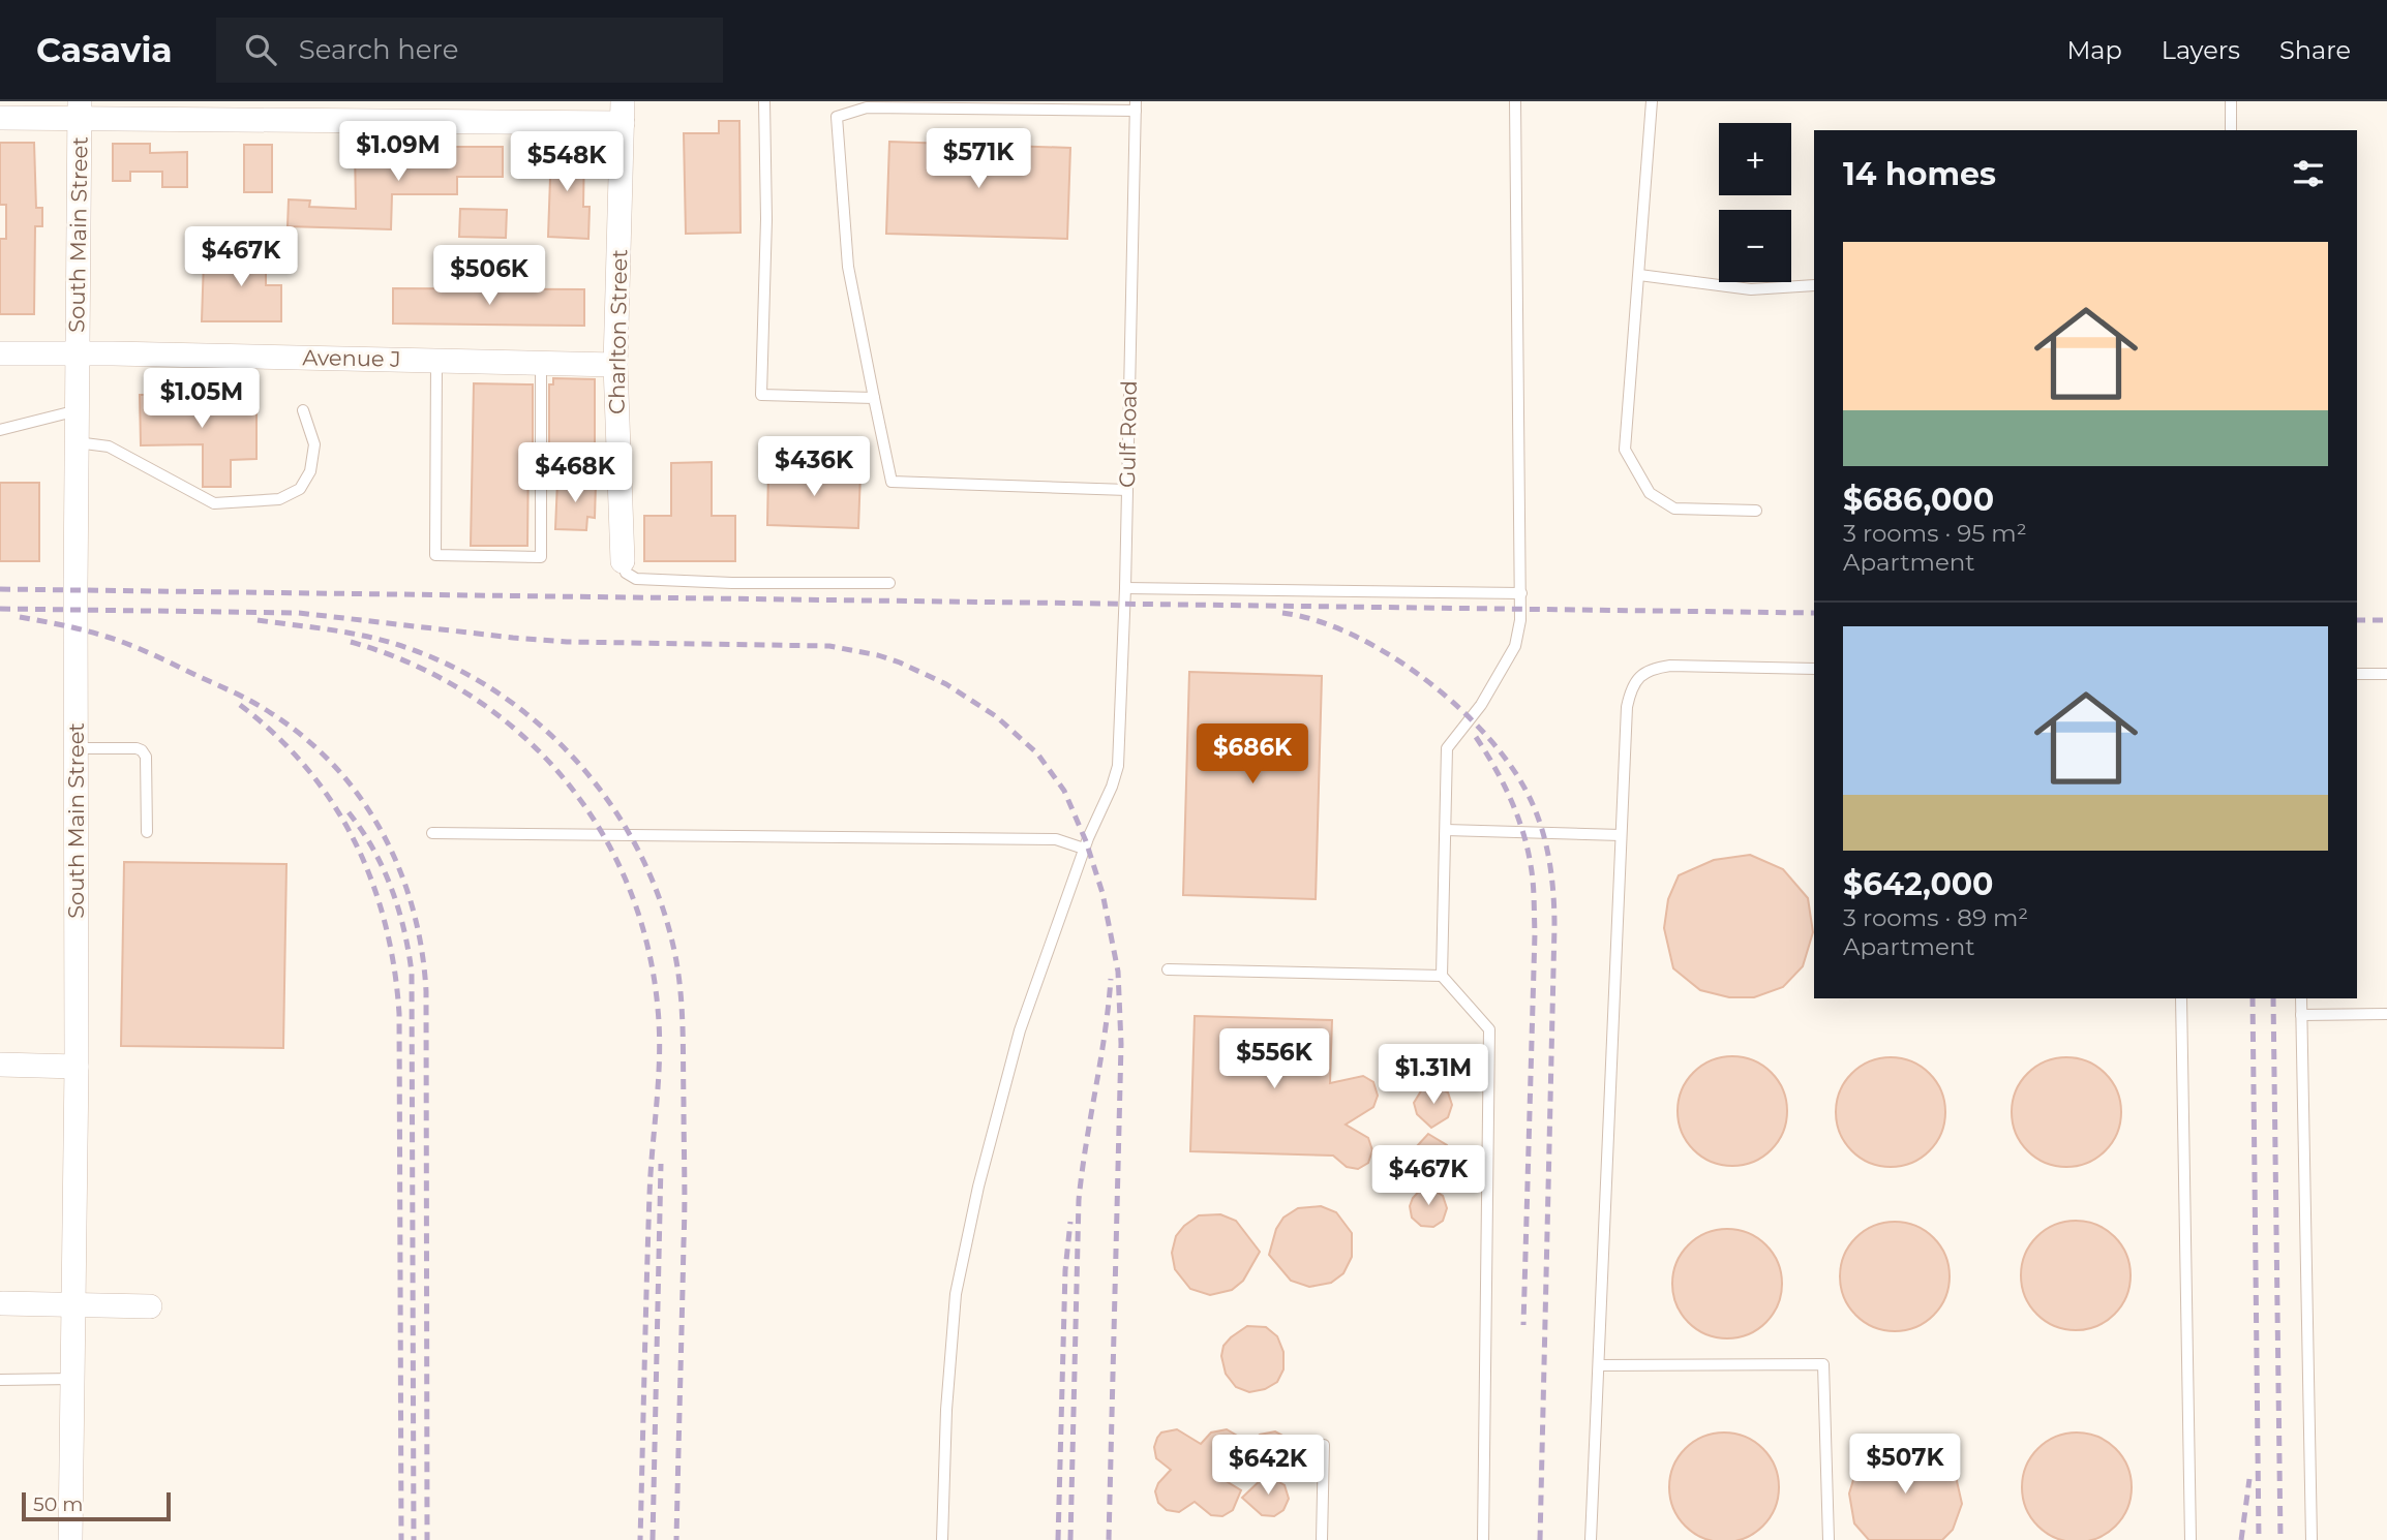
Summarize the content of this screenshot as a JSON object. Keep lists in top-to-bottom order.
{
  "streets": {
    "street": ["South Main Street", "Charlton Street", "Avenue J"],
    "lane": ["Gulf Road"]
  },
  "crossings": [
    ["South Main Street", "Avenue J"],
    ["Charlton Street", "Avenue J"]
  ],
  "scale_bar": "50 m",
  "page": {
    "header": "Casavia",
    "search": "Search here",
    "nav": ["Map", "Layers", "Share"],
    "price": [
      "$1.09M",
      "$571K",
      "$548K",
      "$467K",
      "$506K",
      "$1.05M",
      "$436K",
      "$468K",
      "$686K",
      "$556K",
      "$1.31M",
      "$467K",
      "$507K",
      "$642K"
    ],
    "map_buttons": ["+", "−"],
    "heading": "14 homes",
    "list": [
      {
        "name": "$686,000",
        "note": "3 rooms · 95 m² · Apartment"
      },
      {
        "name": "$642,000",
        "note": "3 rooms · 89 m² · Apartment"
      }
    ],
    "scale": "50 m"
  }
}
